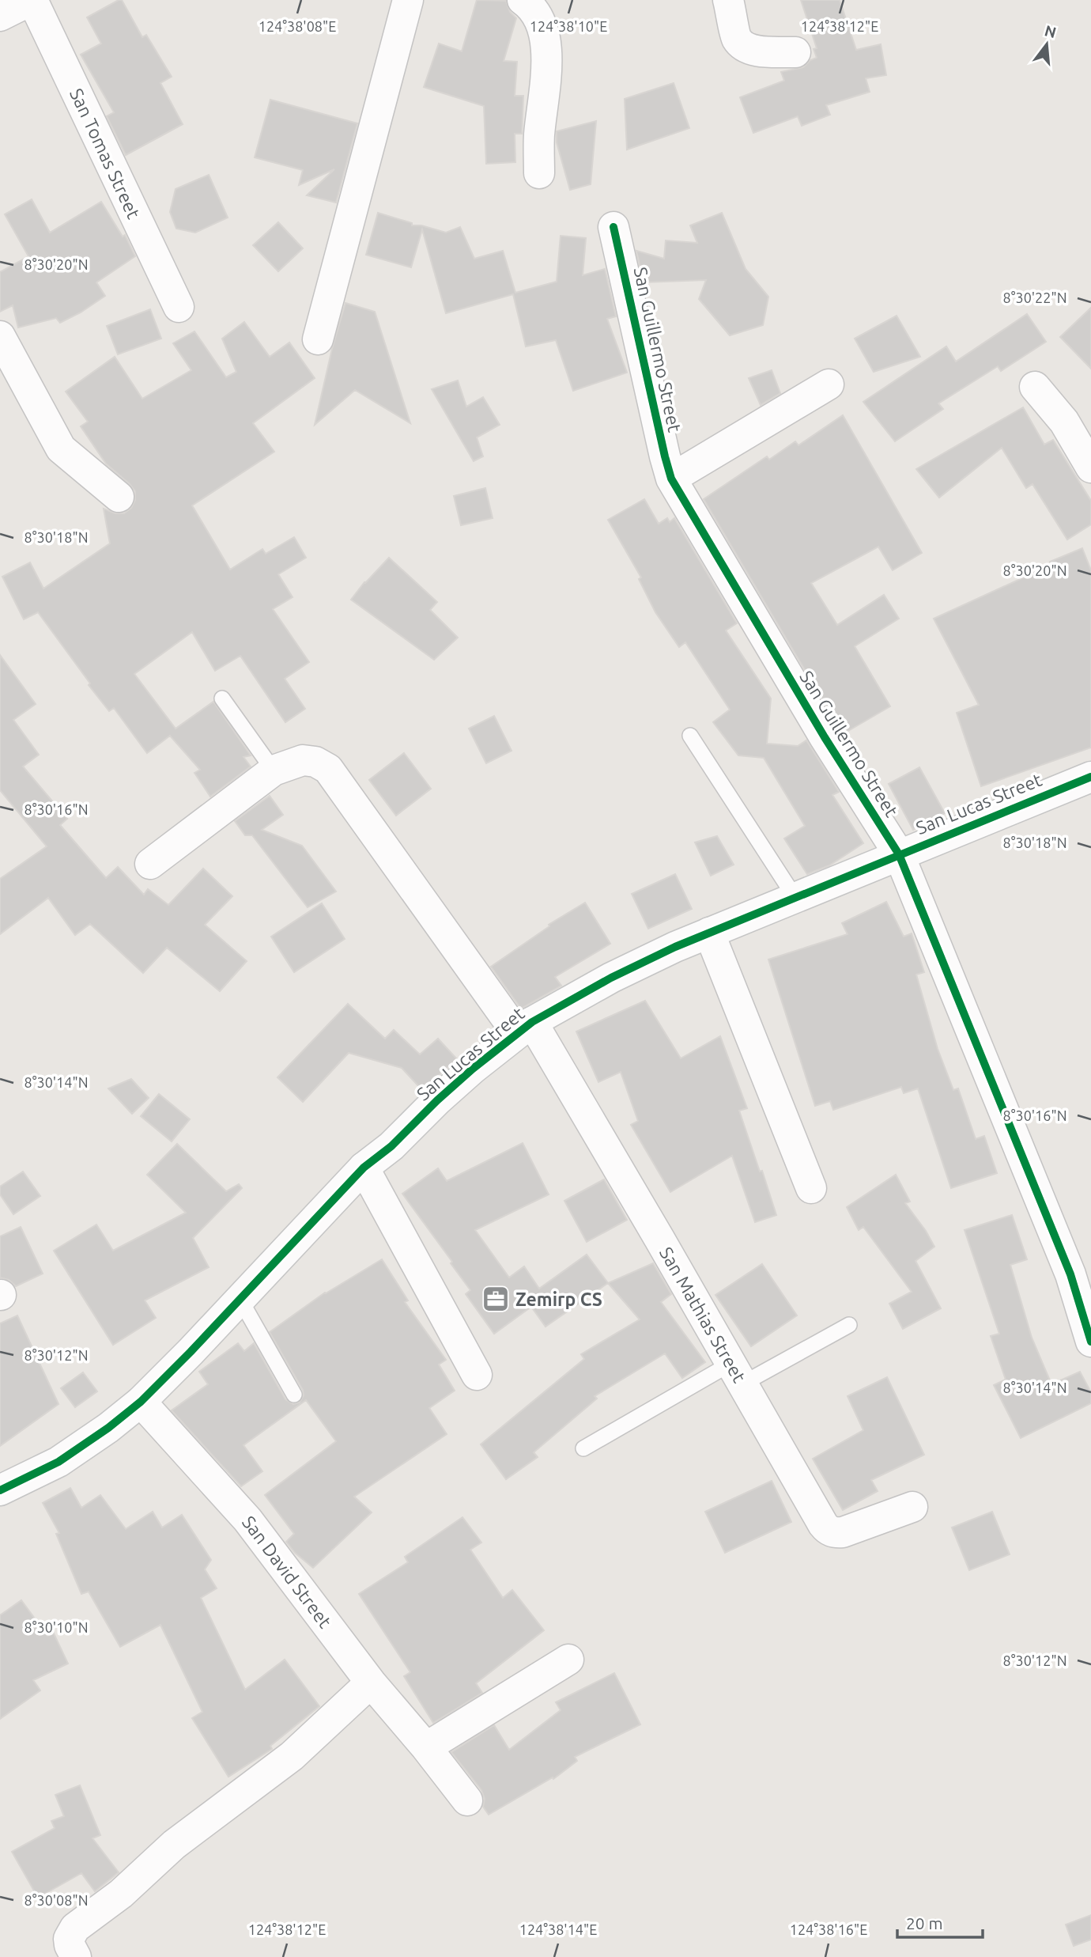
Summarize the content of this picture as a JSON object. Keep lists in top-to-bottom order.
{
  "streets": {
    "street": [
      "San Tomas Street",
      "San Guillermo Street",
      "San Lucas Street",
      "San Mathias Street",
      "San David Street"
    ]
  },
  "crossings": [
    ["San Guillermo Street", "San Lucas Street"],
    ["San Lucas Street", "San Mathias Street"],
    ["San Lucas Street", "San David Street"]
  ],
  "places": {
    "office": ["Zemirp CS"]
  },
  "scale_bar": "20 m",
  "north": "top",
  "coordinates": [
    "124°38'08\"E",
    "124°38'10\"E",
    "124°38'12\"E",
    "8°30'20\"N",
    "8°30'22\"N",
    "8°30'18\"N",
    "8°30'16\"N",
    "8°30'14\"N",
    "8°30'12\"N",
    "8°30'10\"N",
    "8°30'08\"N",
    "124°38'14\"E",
    "124°38'16\"E"
  ]
}
